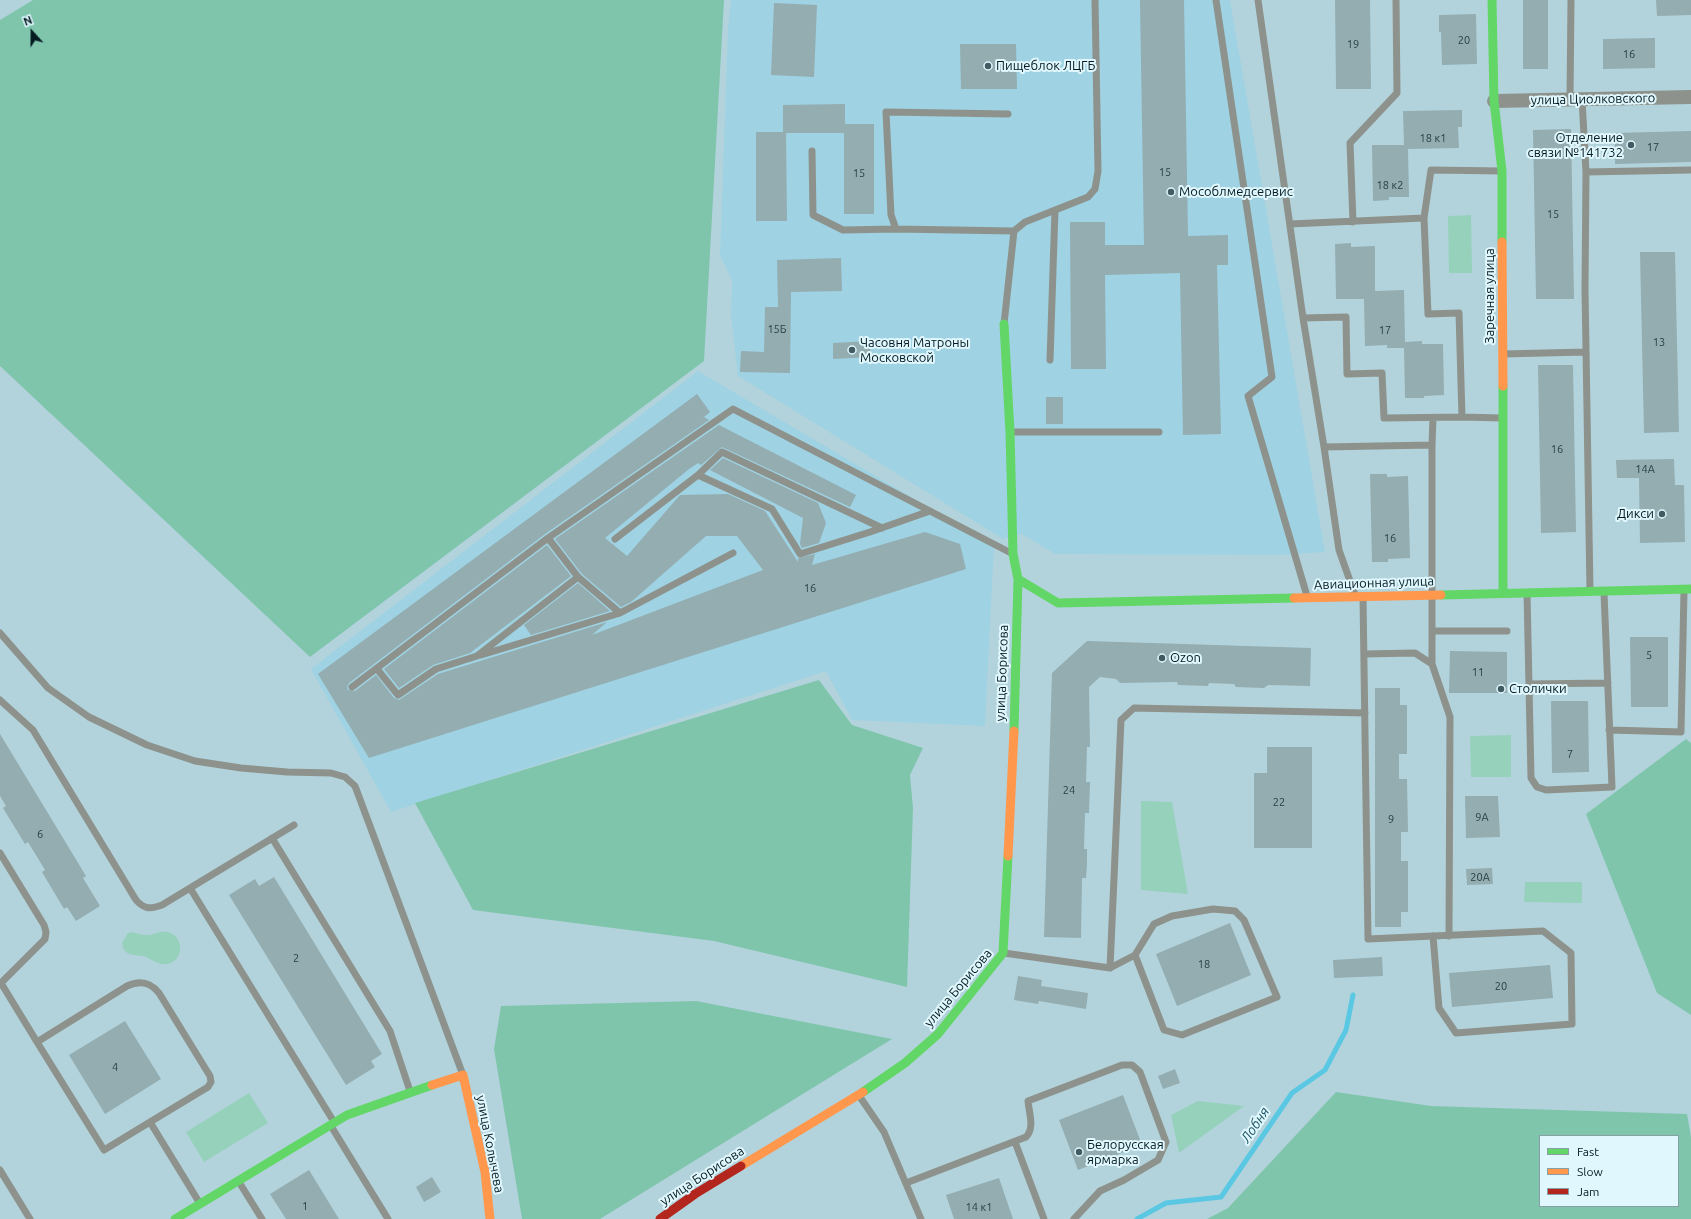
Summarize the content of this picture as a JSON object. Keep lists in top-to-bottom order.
{
  "streets": {
    "street": [
      "улица Циолковского",
      "Заречная улица",
      "Авиационная улица",
      "улица Борисова",
      "улица Колычева"
    ]
  },
  "crossings": [
    ["улица Циолковского", "Заречная улица"],
    ["Заречная улица", "Авиационная улица"],
    ["Авиационная улица", "улица Борисова"]
  ],
  "water": ["Лобня"],
  "places": [
    "Пищеблок ЛЦГБ",
    "Отделение связи №141732",
    "Мособлмедсервис",
    "Часовня Матроны Московской",
    "Дикси",
    "Ozon",
    "Столички",
    "Белорусская ярмарка"
  ],
  "house_numbers": [
    "20",
    "19",
    "16",
    "18 к1",
    "17",
    "15",
    "15",
    "18 к2",
    "15",
    "15Б",
    "17",
    "13",
    "16",
    "14А",
    "16",
    "16",
    "5",
    "11",
    "7",
    "24",
    "22",
    "9А",
    "9",
    "6",
    "20А",
    "2",
    "18",
    "20",
    "4",
    "1",
    "14 к1"
  ],
  "legend": ["Fast", "Slow", "Jam"],
  "north": "top"
}
